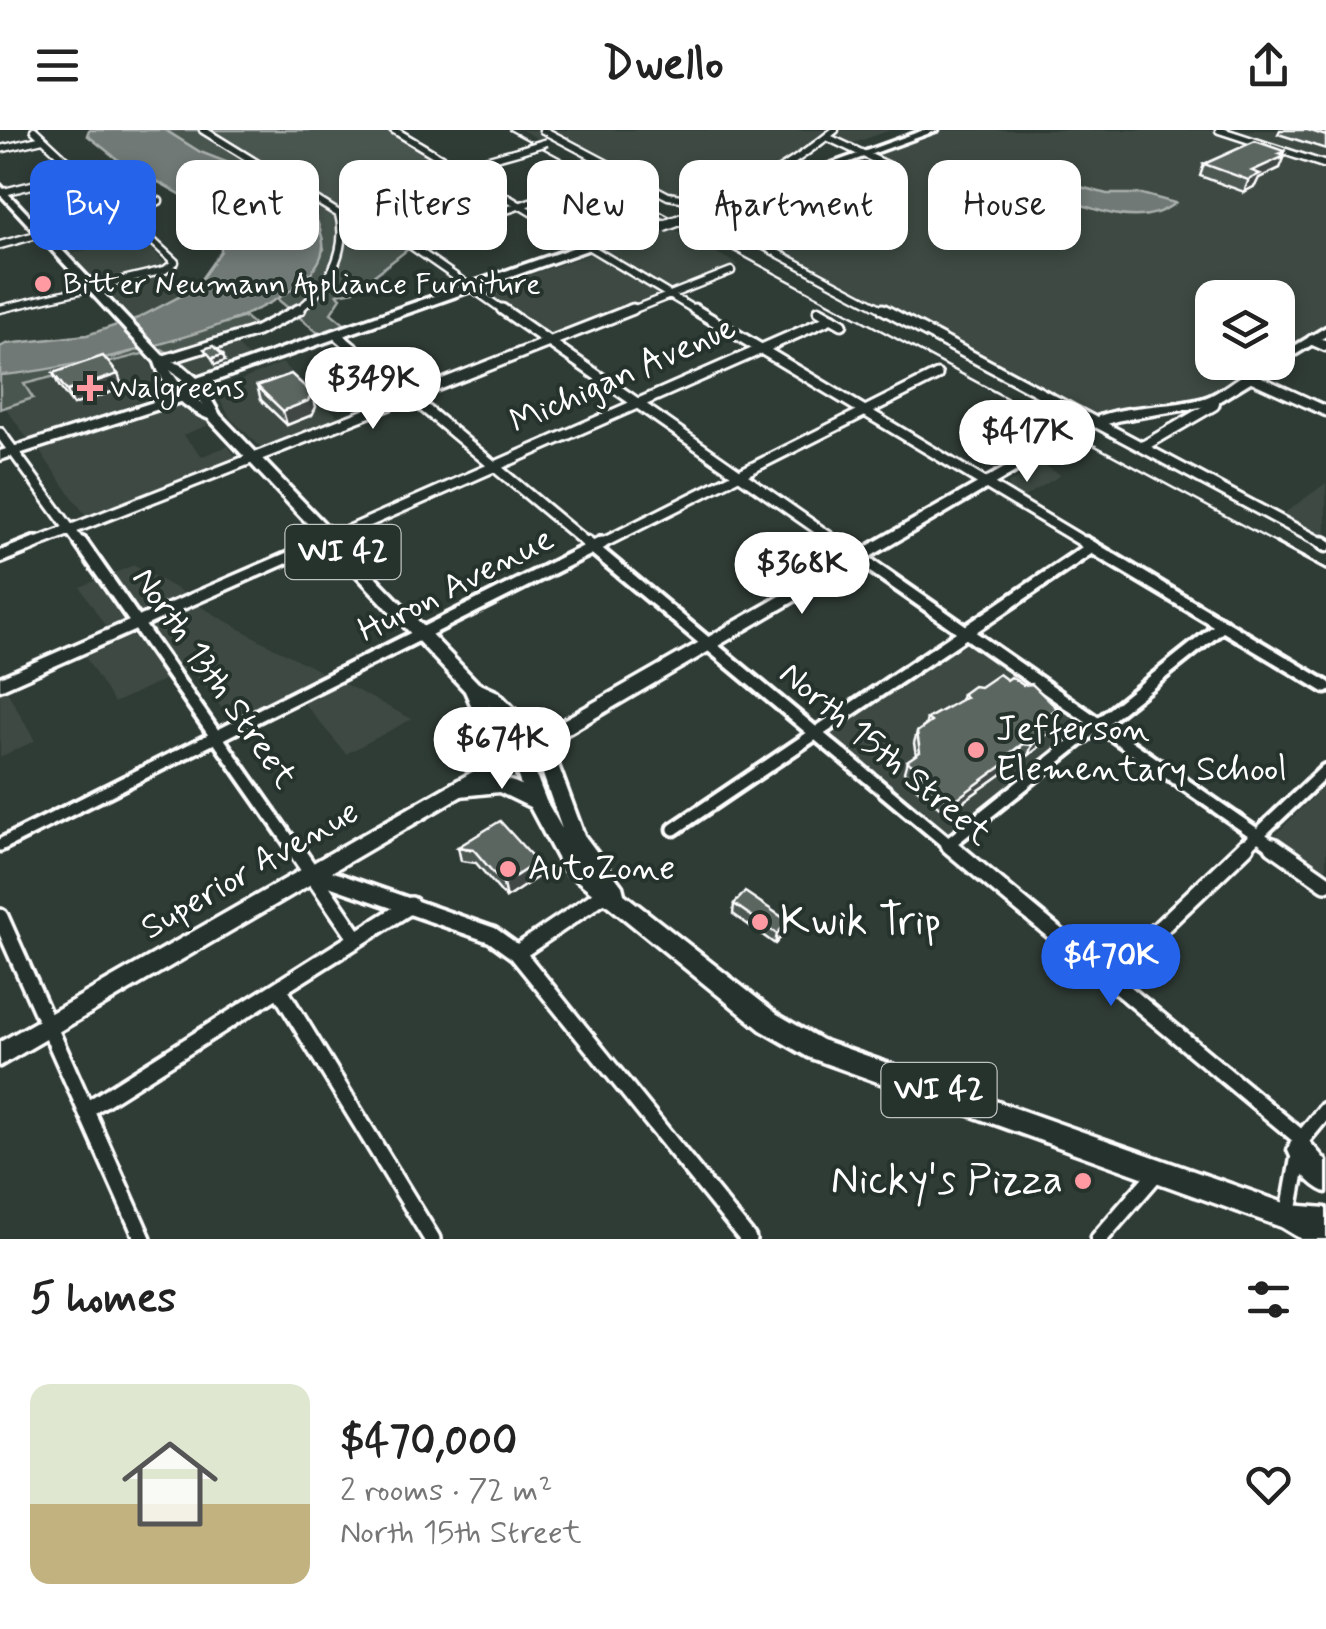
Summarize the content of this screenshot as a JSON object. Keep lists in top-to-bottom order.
{
  "streets": {
    "main road": ["Michigan Avenue", "WI 42", "Superior Avenue"],
    "street": ["Huron Avenue", "North 13th Street", "North 15th Street"]
  },
  "crossings": [
    ["Michigan Avenue", "WI 42"],
    ["Michigan Avenue", "North 13th Street"],
    ["Michigan Avenue", "North 15th Street"],
    ["WI 42", "Huron Avenue"],
    ["WI 42", "Superior Avenue"],
    ["Huron Avenue", "North 13th Street"],
    ["Huron Avenue", "North 15th Street"],
    ["North 13th Street", "Superior Avenue"],
    ["North 15th Street", "Superior Avenue"]
  ],
  "places": {
    "other": [
      "Bitter Neumann Appliance Furniture",
      "Jefferson Elementary School",
      "AutoZone",
      "Kwik Trip",
      "Nicky's Pizza"
    ],
    "health": ["Walgreens"]
  },
  "page": {
    "header": "Dwello",
    "chip": [
      "Buy",
      "Rent",
      "Filters",
      "New",
      "Apartment",
      "House"
    ],
    "price": [
      "$349K",
      "$417K",
      "$368K",
      "$674K",
      "$470K"
    ],
    "heading": "5 homes",
    "list": [
      {
        "name": "$470,000",
        "note": "2 rooms · 72 m² · North 15th Street"
      }
    ]
  }
}
